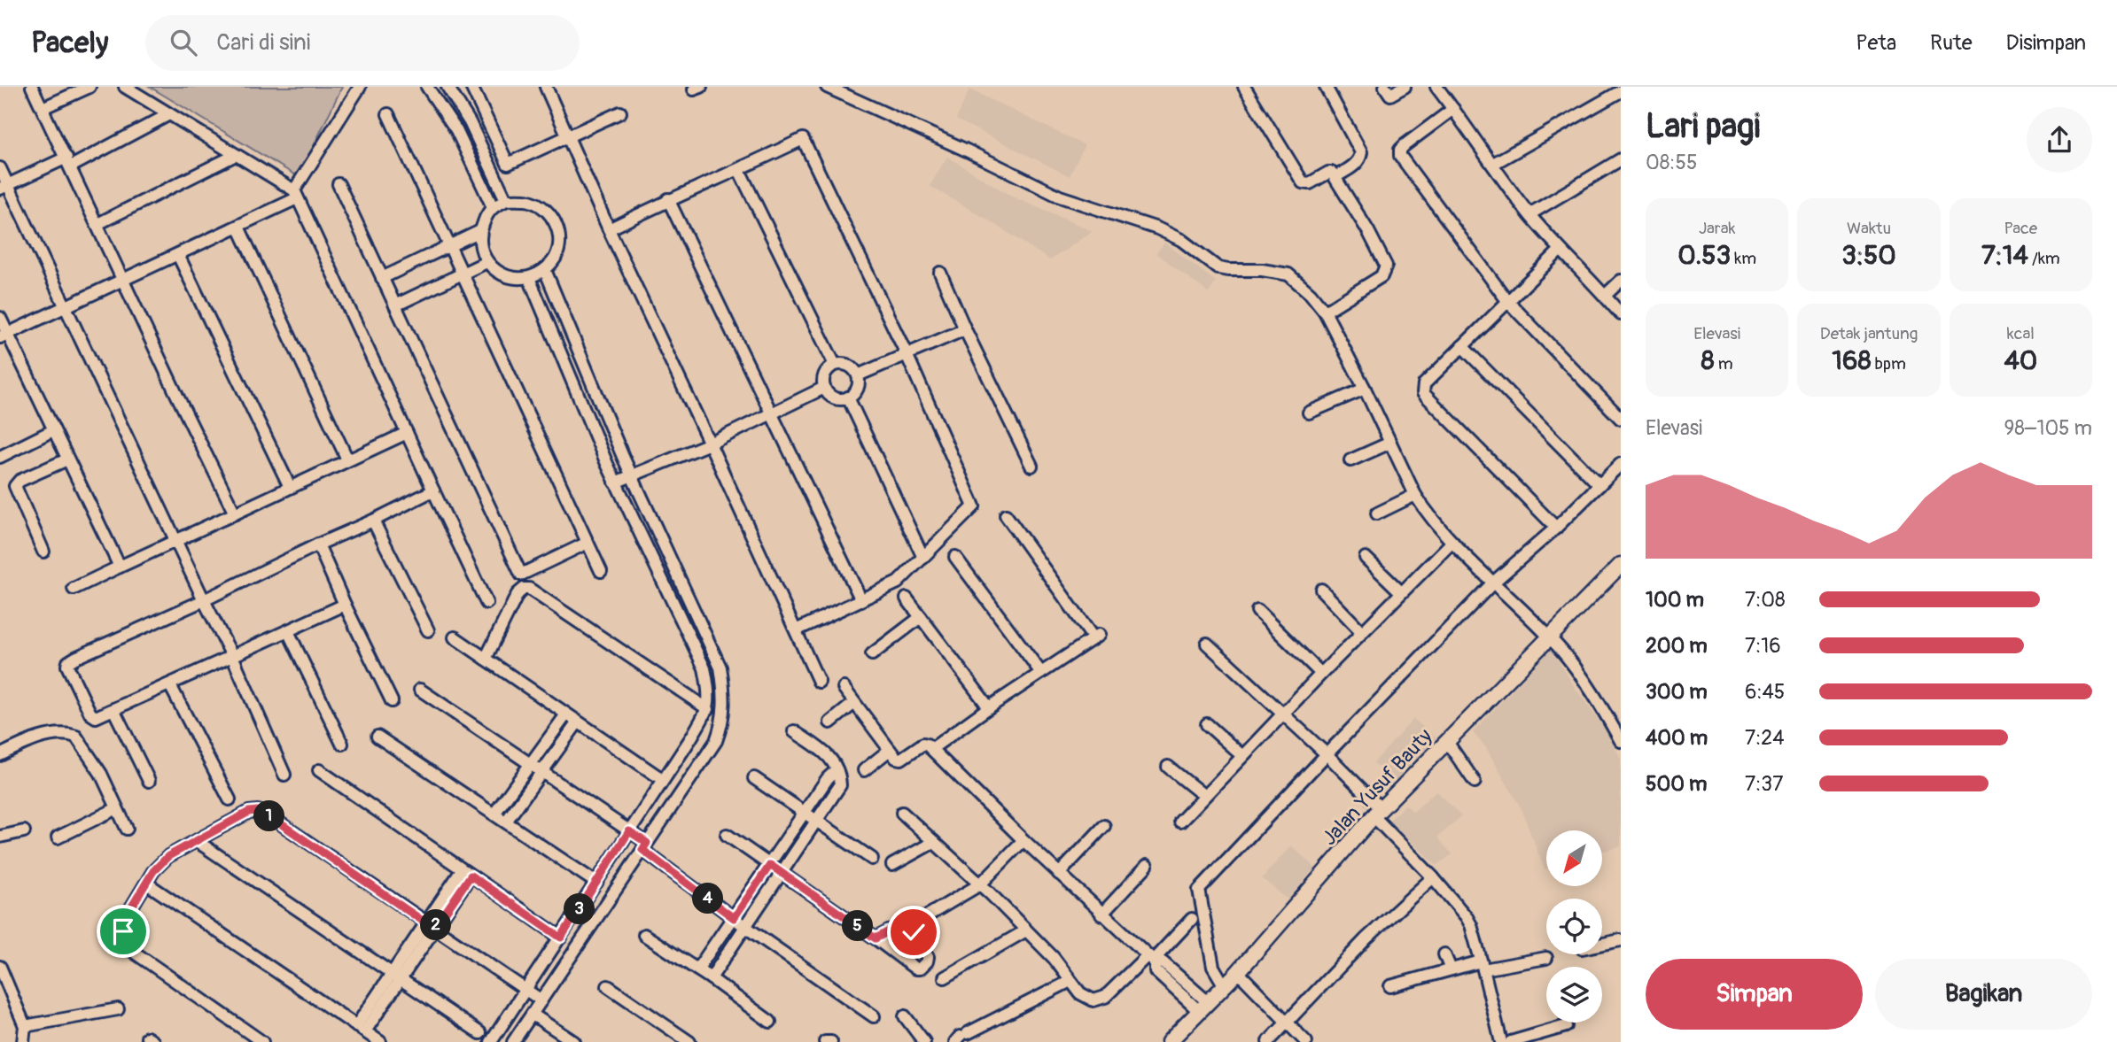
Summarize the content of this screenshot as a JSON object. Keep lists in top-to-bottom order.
{
  "streets": {
    "street": ["Jalan Yusuf Bauty"]
  },
  "north": "bottom left",
  "page": {
    "header": "Pacely",
    "search": "Cari di sini",
    "nav": ["Peta", "Rute", "Disimpan"],
    "heading": ["Lari pagi", "08:55"],
    "stats": [
      ["Jarak", "0.53 km"],
      ["Waktu", "3:50"],
      ["Pace", "7:14 /km"],
      ["Elevasi", "8 m"],
      ["Detak jantung", "168 bpm"],
      ["kcal", "40"]
    ],
    "chart": ["Elevasi", "98–105 m"],
    "list": [
      {
        "name": "100 m",
        "note": "7:08"
      },
      {
        "name": "200 m",
        "note": "7:16"
      },
      {
        "name": "300 m",
        "note": "6:45"
      },
      {
        "name": "400 m",
        "note": "7:24"
      },
      {
        "name": "500 m",
        "note": "7:37"
      }
    ],
    "pins": [
      "1",
      "4",
      "3",
      "2",
      "5"
    ],
    "buttons": ["Simpan", "Bagikan"]
  }
}
